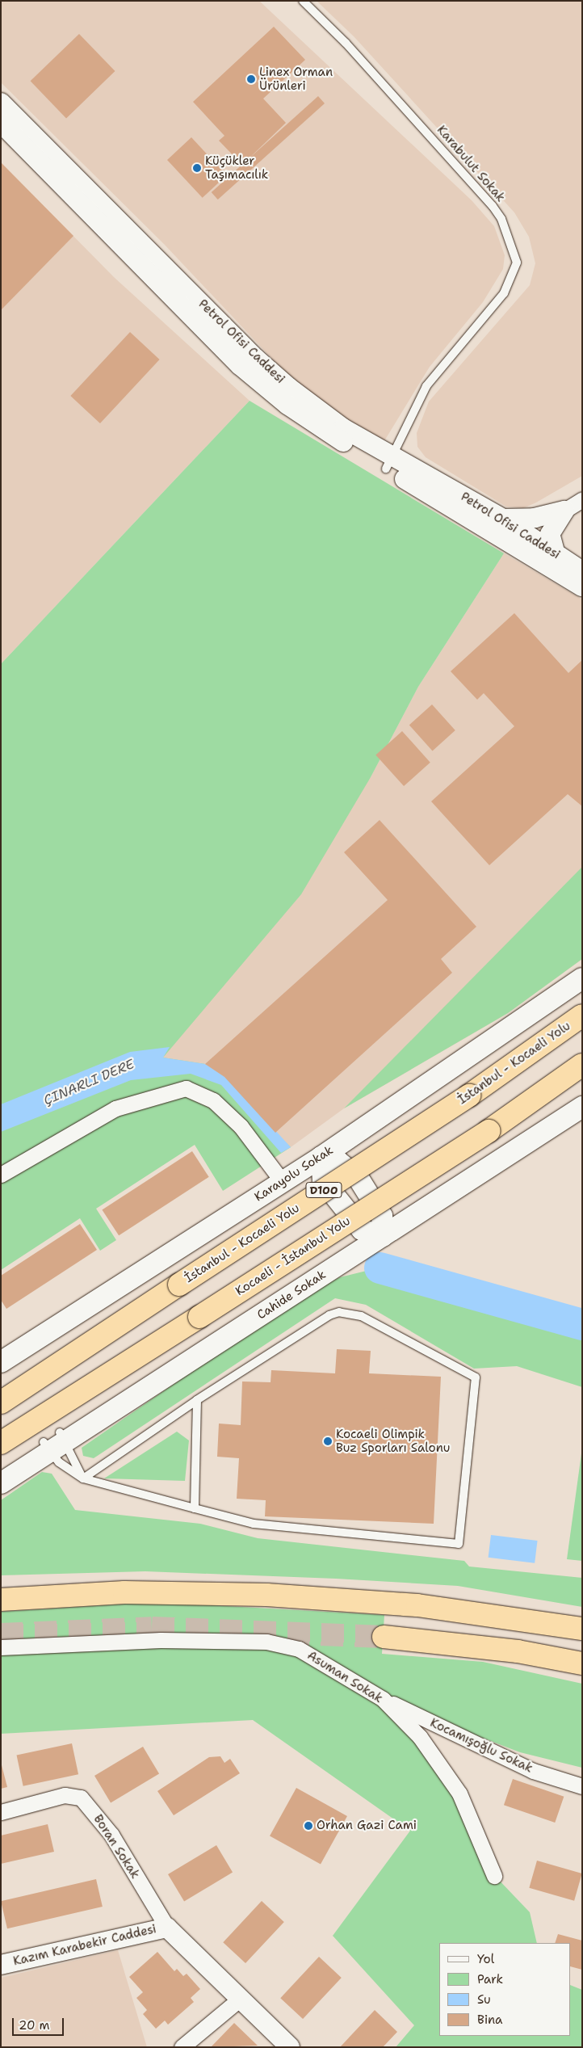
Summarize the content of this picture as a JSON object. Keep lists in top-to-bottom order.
{
  "streets": {
    "highway": ["İstanbul - Kocaeli Yolu", "D100", "Kocaeli - İstanbul Yolu"],
    "main road": ["Karayolu Sokak", "Cahide Sokak"],
    "street": [
      "Petrol Ofisi Caddesi",
      "Asuman Sokak",
      "Kocamışoğlu Sokak",
      "Boran Sokak",
      "Kazım Karabekir Caddesi"
    ],
    "lane": ["Karabulut Sokak"]
  },
  "crossings": [
    ["Karabulut Sokak", "Petrol Ofisi Caddesi"],
    ["Asuman Sokak", "Kocamışoğlu Sokak"],
    ["Boran Sokak", "Kazım Karabekir Caddesi"]
  ],
  "water": ["ÇINARLI DERE"],
  "places": [
    "Linex Orman Ürünleri",
    "Küçükler Taşımacılık",
    "Kocaeli Olimpik Buz Sporları Salonu",
    "Orhan Gazi Cami"
  ],
  "legend": [
    "Yol",
    "Park",
    "Su",
    "Bina"
  ],
  "scale_bar": "20 m"
}
